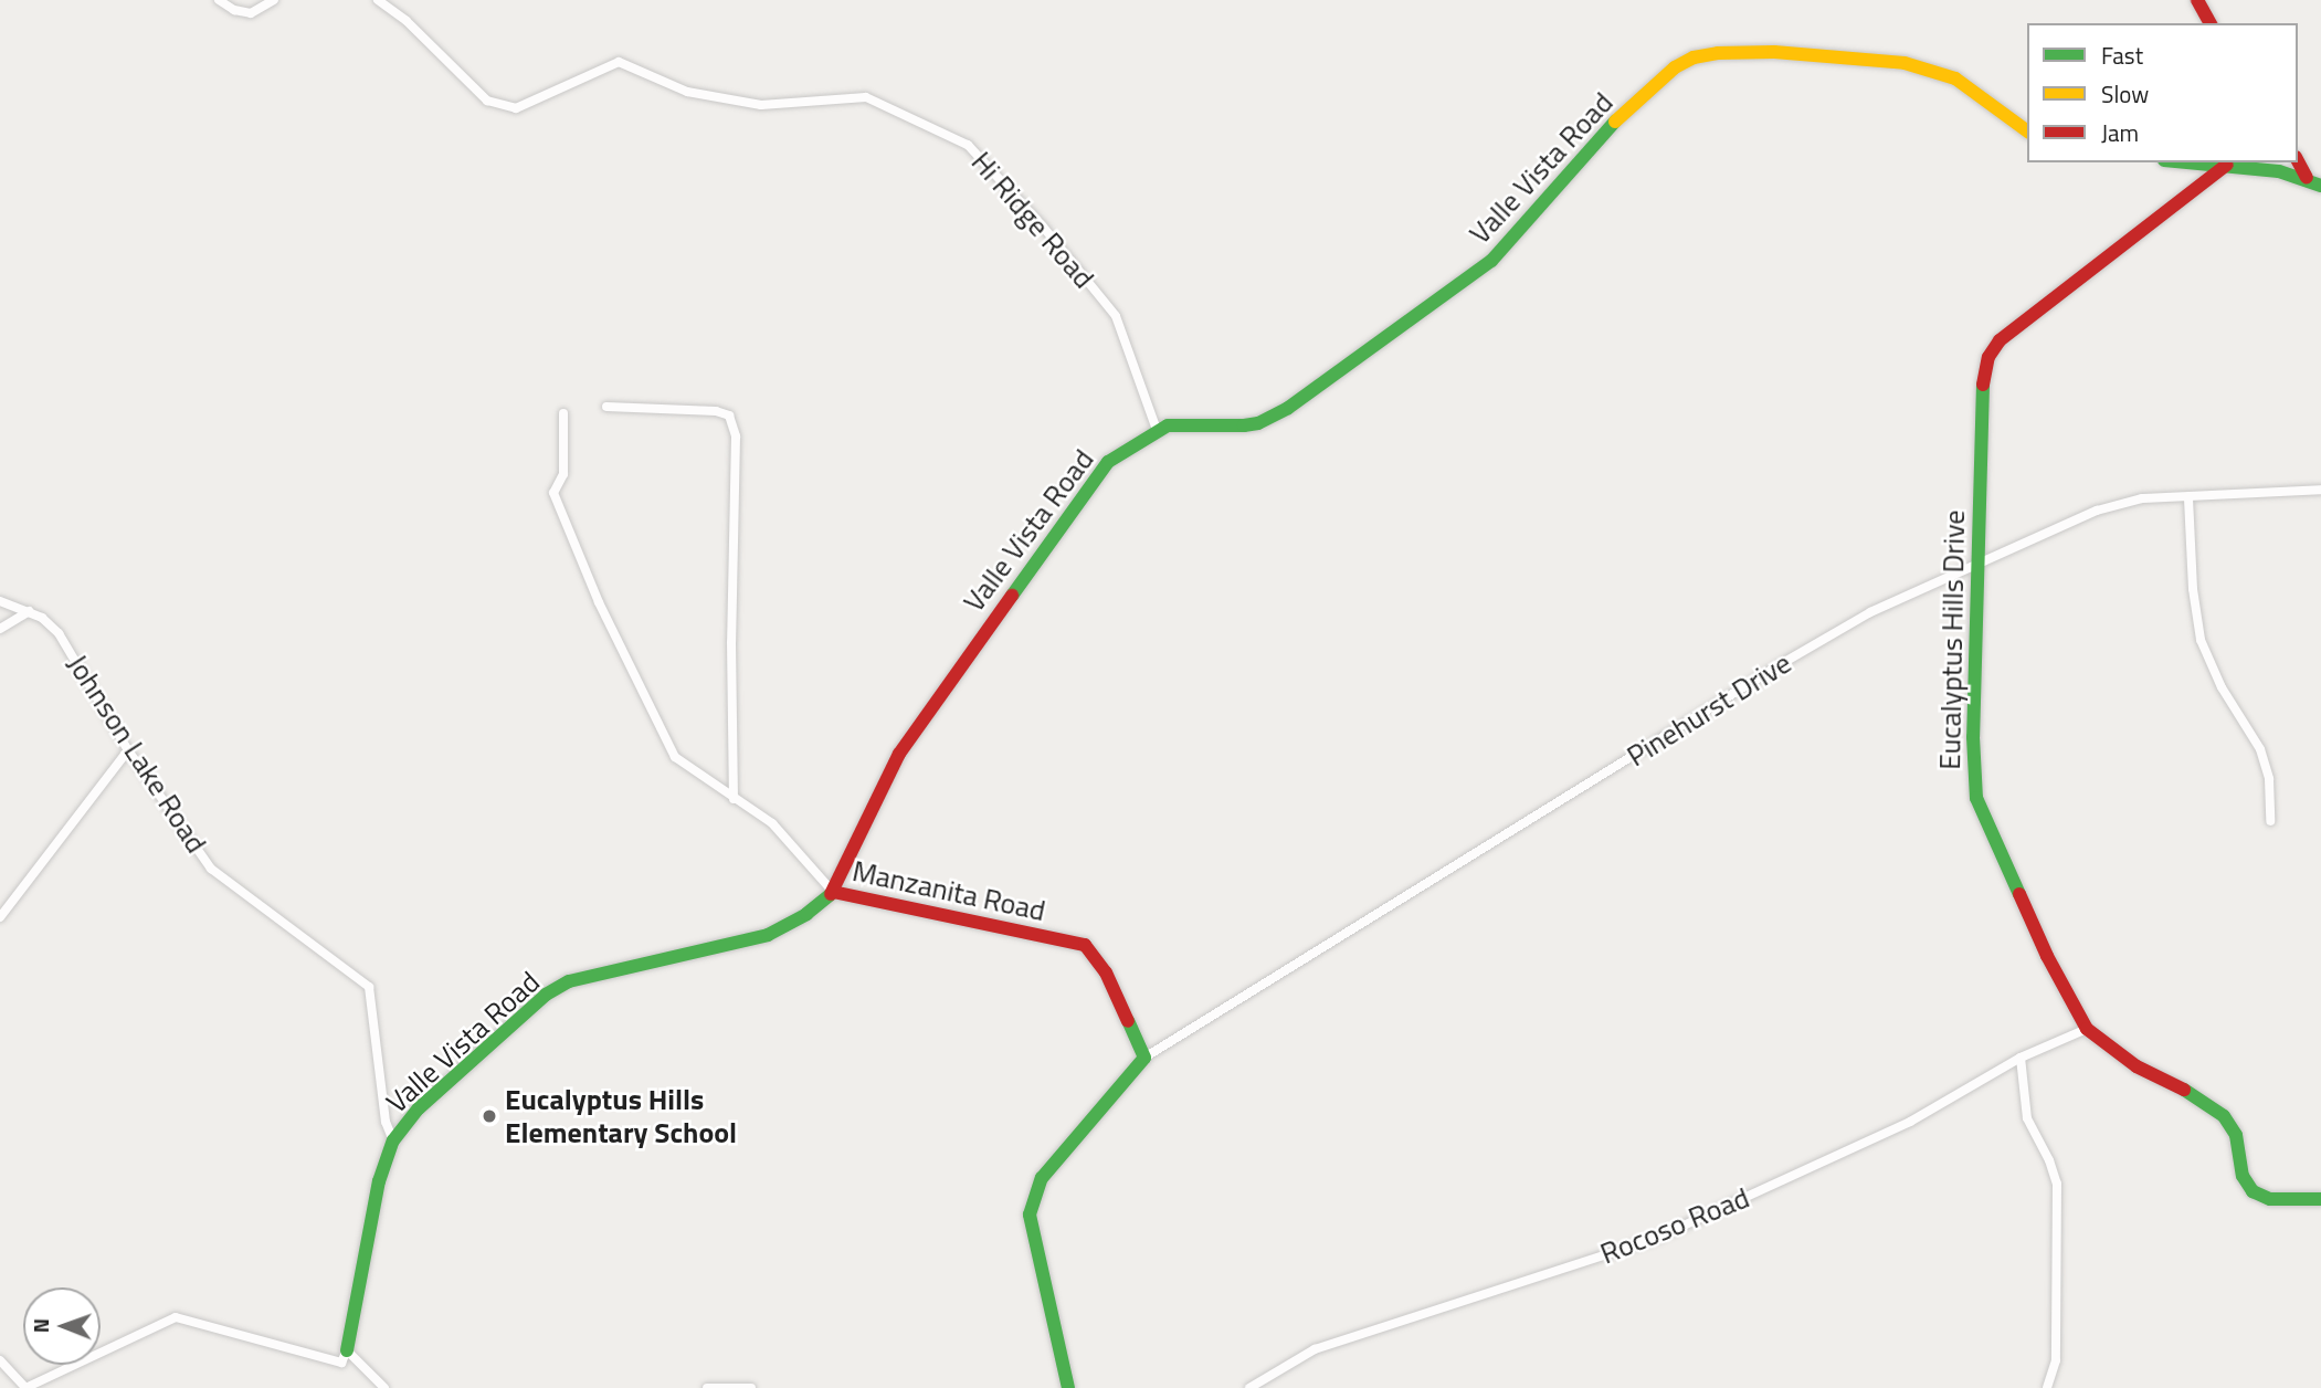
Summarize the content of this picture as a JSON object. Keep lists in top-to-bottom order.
{
  "streets": {
    "street": [
      "Valle Vista Road",
      "Hi Ridge Road",
      "Eucalyptus Hills Drive",
      "Pinehurst Drive",
      "Johnson Lake Road",
      "Manzanita Road",
      "Rocoso Road"
    ]
  },
  "crossings": [
    ["Valle Vista Road", "Hi Ridge Road"],
    ["Valle Vista Road", "Johnson Lake Road"],
    ["Valle Vista Road", "Manzanita Road"],
    ["Eucalyptus Hills Drive", "Pinehurst Drive"],
    ["Eucalyptus Hills Drive", "Rocoso Road"],
    ["Pinehurst Drive", "Manzanita Road"]
  ],
  "places": ["Eucalyptus Hills Elementary School"],
  "legend": ["Fast", "Slow", "Jam"],
  "north": "left"
}
